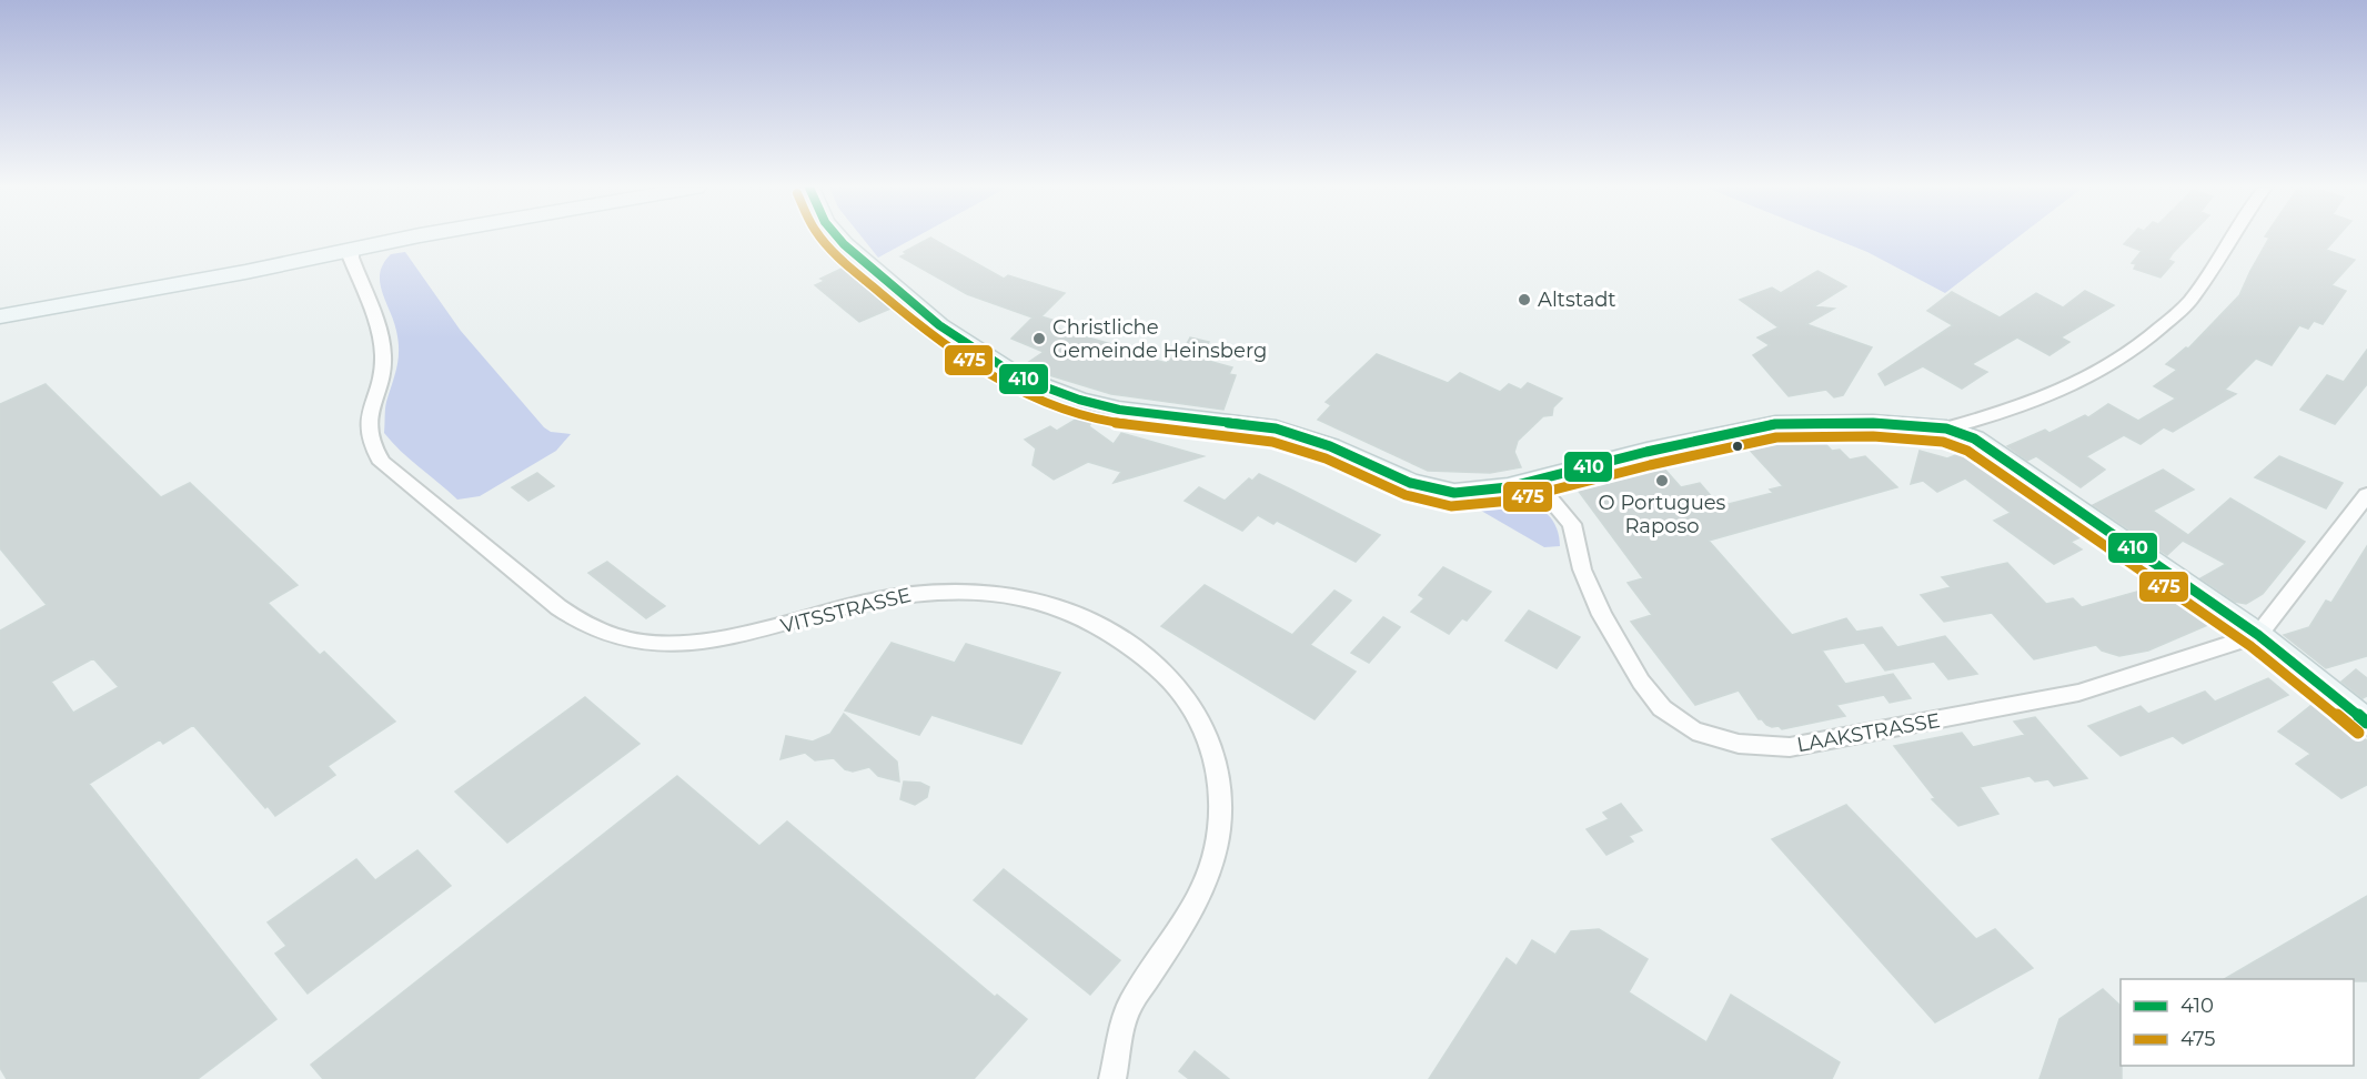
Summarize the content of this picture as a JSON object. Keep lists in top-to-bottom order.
{
  "streets": {
    "street": ["VITSSTRASSE", "LAAKSTRASSE"]
  },
  "places": ["Altstadt", "Christliche Gemeinde Heinsberg", "O Portugues Raposo"],
  "lines": ["transit line 410", "transit line 475"],
  "legend": ["410", "475"]
}
